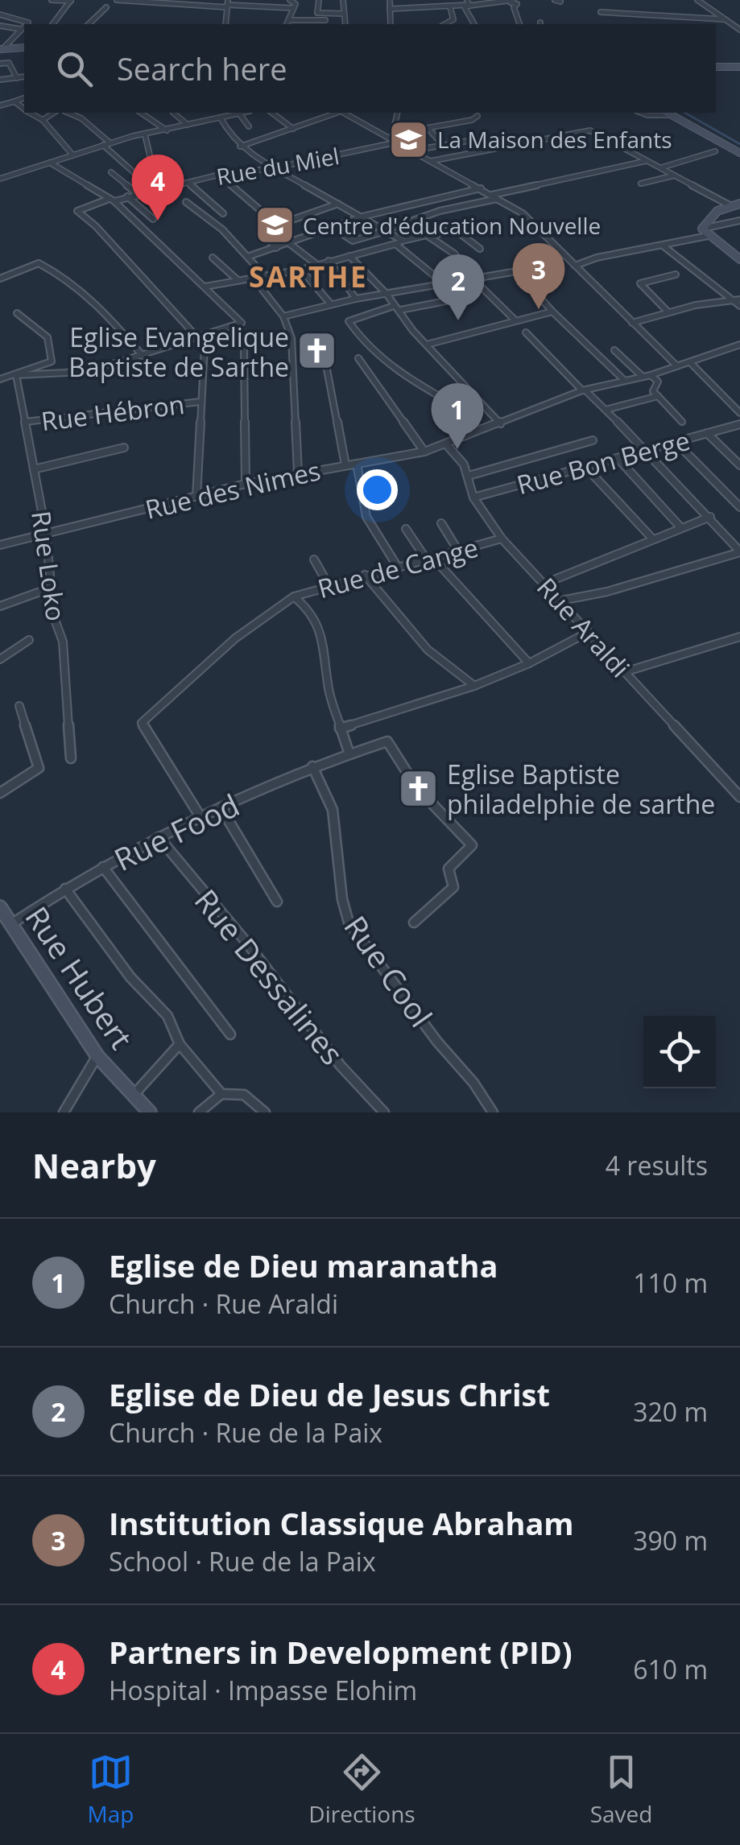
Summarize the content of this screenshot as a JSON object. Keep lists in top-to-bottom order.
{
  "streets": {
    "street": [
      "Rue du Miel",
      "Rue Hébron",
      "Rue Bon Berge",
      "Rue des Nimes",
      "Rue Loko",
      "Rue de Cange",
      "Rue Araldi",
      "Rue Food",
      "Rue Cool",
      "Rue Dessalines",
      "Rue Hubert"
    ]
  },
  "crossings": [
    ["Rue Hébron", "Rue Loko"],
    ["Rue Bon Berge", "Rue Araldi"],
    ["Rue des Nimes", "Rue Loko"],
    ["Rue des Nimes", "Rue Araldi"],
    ["Rue de Cange", "Rue Araldi"],
    ["Rue de Cange", "Rue Food"],
    ["Rue Food", "Rue Cool"],
    ["Rue Food", "Rue Dessalines"],
    ["Rue Food", "Rue Hubert"]
  ],
  "districts": ["SARTHE"],
  "places": {
    "school or university": ["La Maison des Enfants", "Centre d'éducation Nouvelle"],
    "church": ["Eglise Evangelique Baptiste de Sarthe", "Eglise Baptiste philadelphie de sarthe"]
  },
  "page": {
    "search": "Search here",
    "pins": [
      "4",
      "3",
      "2",
      "1"
    ],
    "heading": ["Nearby", "4 results"],
    "list": [
      {
        "mark": "1",
        "name": "Eglise de Dieu maranatha",
        "note": "Church · Rue Araldi",
        "value": "110 m"
      },
      {
        "mark": "2",
        "name": "Eglise de Dieu de Jesus Christ",
        "note": "Church · Rue de la Paix",
        "value": "320 m"
      },
      {
        "mark": "3",
        "name": "Institution Classique Abraham",
        "note": "School · Rue de la Paix",
        "value": "390 m"
      },
      {
        "mark": "4",
        "name": "Partners in Development (PID)",
        "note": "Hospital · Impasse Elohim",
        "value": "610 m"
      }
    ],
    "nav": ["Map", "Directions", "Saved"]
  }
}
